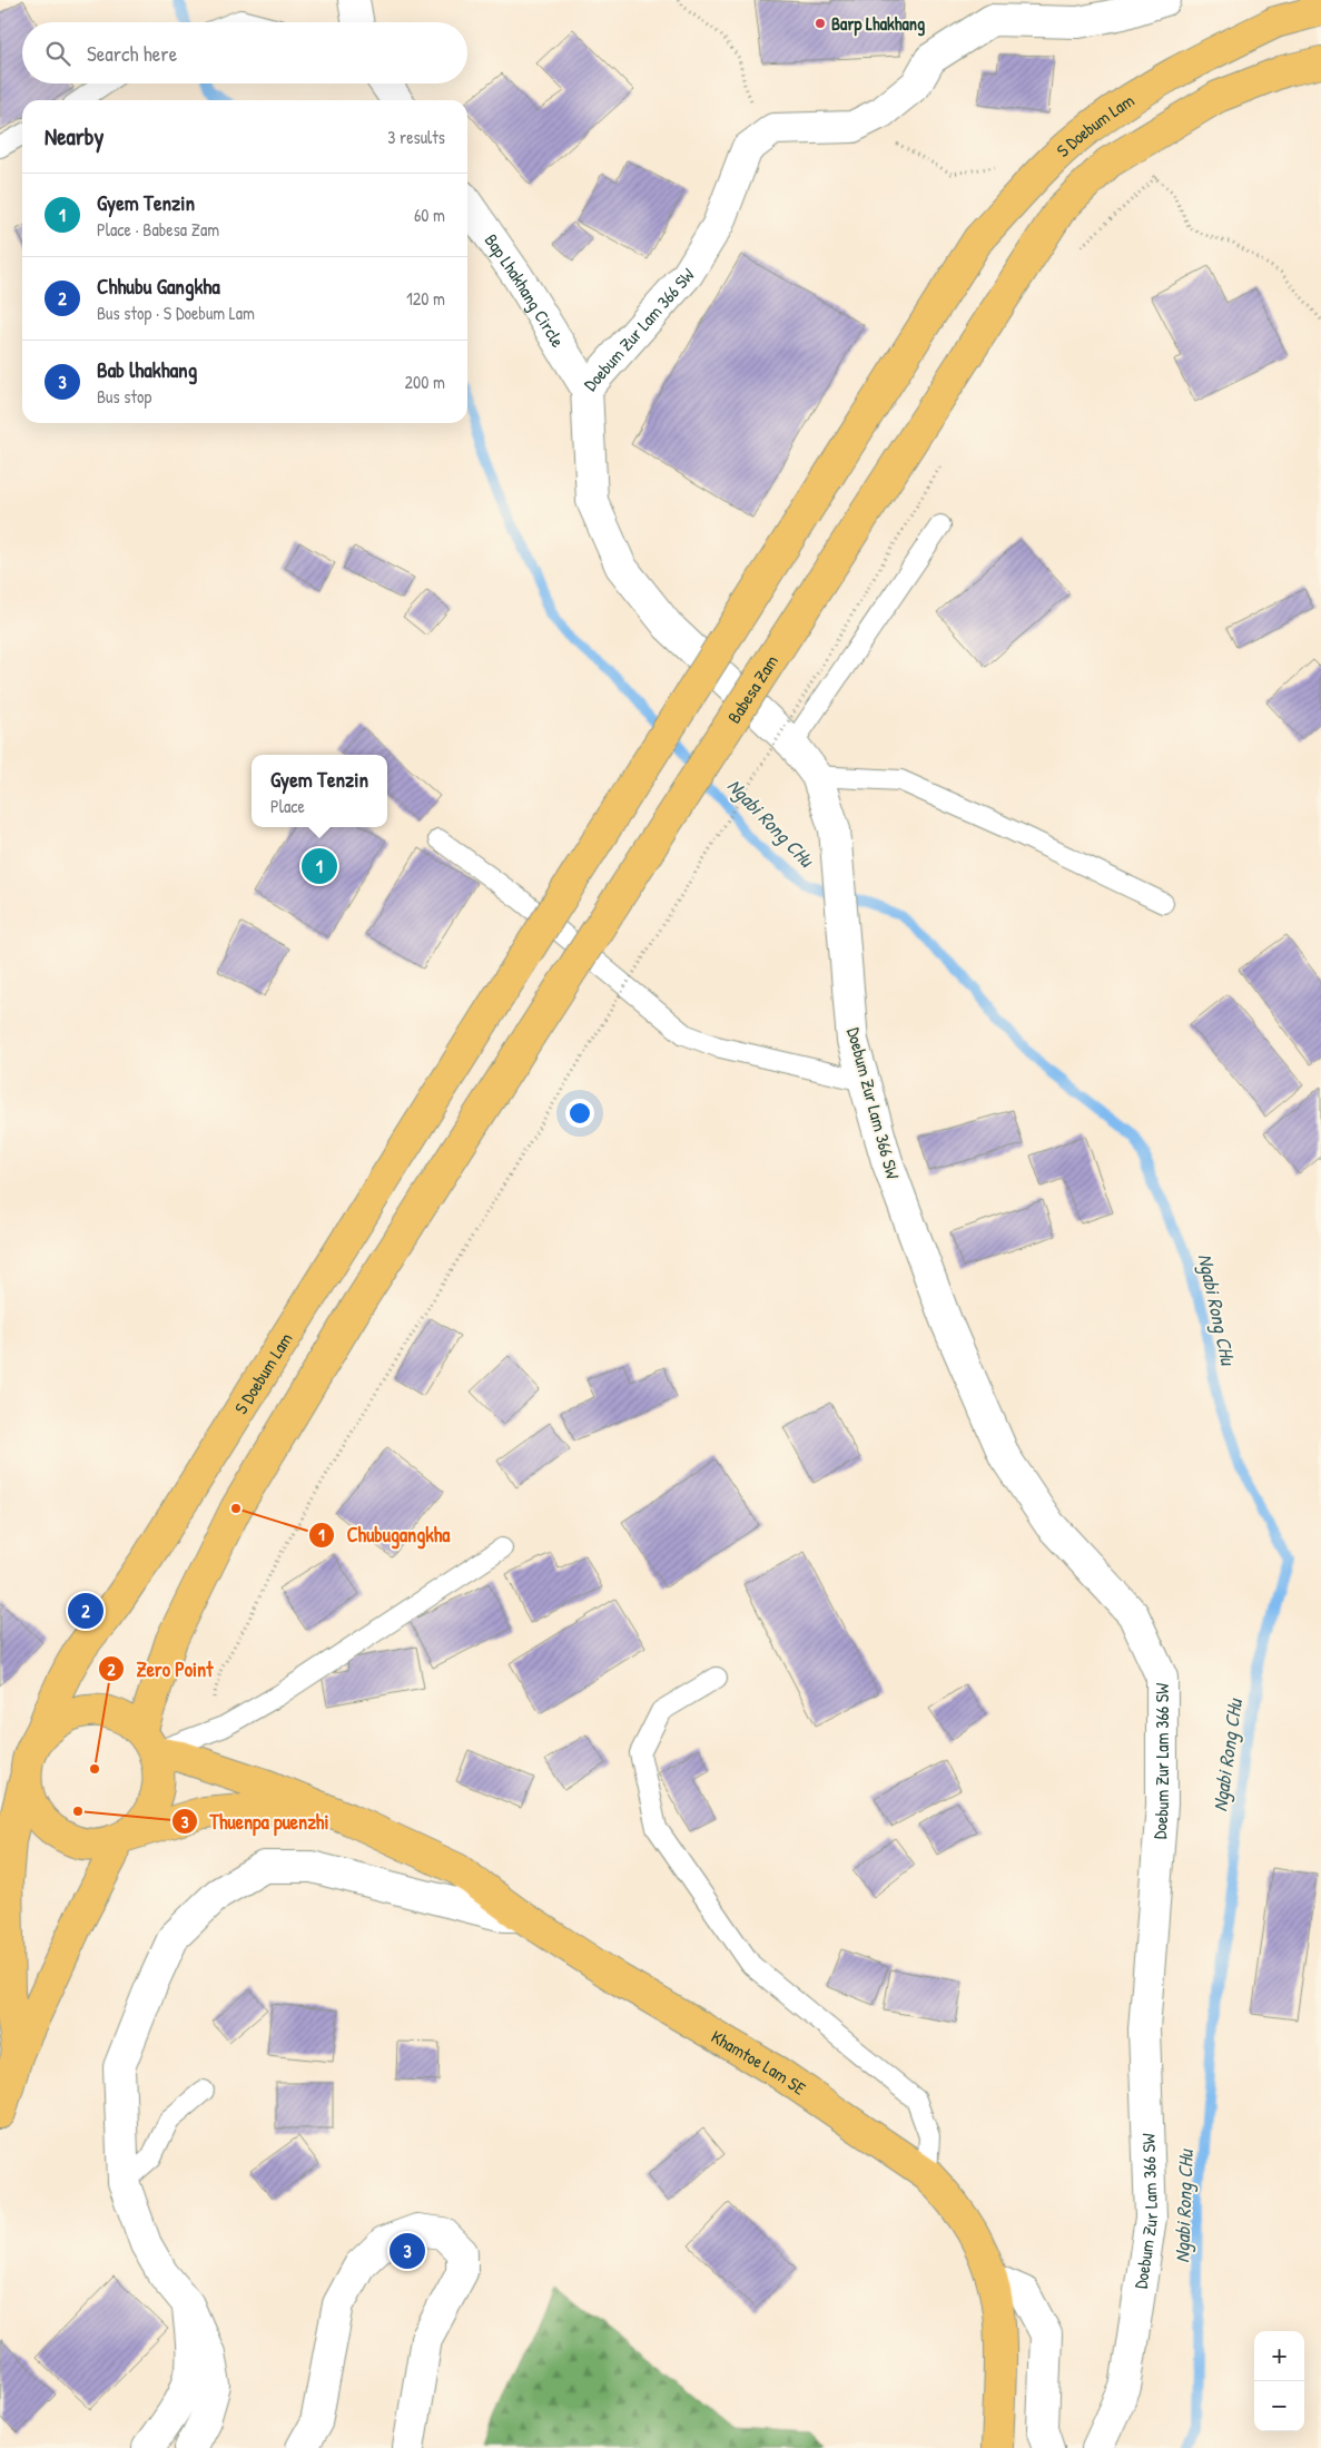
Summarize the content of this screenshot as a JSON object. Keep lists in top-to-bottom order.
{
  "streets": {
    "main road": ["S Doebum Lam", "Babesa Zam", "Khamtoe Lam SE"],
    "street": ["Bap Lhakhang Circle", "Doebum Zur Lam 366 SW"]
  },
  "crossings": [
    ["S Doebum Lam", "Babesa Zam"],
    ["S Doebum Lam", "Khamtoe Lam SE"],
    ["Bap Lhakhang Circle", "Doebum Zur Lam 366 SW"],
    ["Babesa Zam", "Khamtoe Lam SE"]
  ],
  "water": ["Ngabi Rong CHu"],
  "places": [
    "Barp Lhakhang",
    "Chubugangkha",
    "Zero Point",
    "Thuenpa puenzhi"
  ],
  "page": {
    "search": "Search here",
    "heading": ["Nearby", "3 results"],
    "list": [
      {
        "mark": "1",
        "name": "Gyem Tenzin",
        "note": "Place · Babesa Zam",
        "value": "60 m"
      },
      {
        "mark": "2",
        "name": "Chhubu Gangkha",
        "note": "Bus stop · S Doebum Lam",
        "value": "120 m"
      },
      {
        "mark": "3",
        "name": "Bab lhakhang",
        "note": "Bus stop",
        "value": "200 m"
      }
    ],
    "popup": ["Gyem Tenzin", "Place"],
    "pins": ["1", "2", "3"],
    "map_buttons": ["+", "−"]
  }
}
